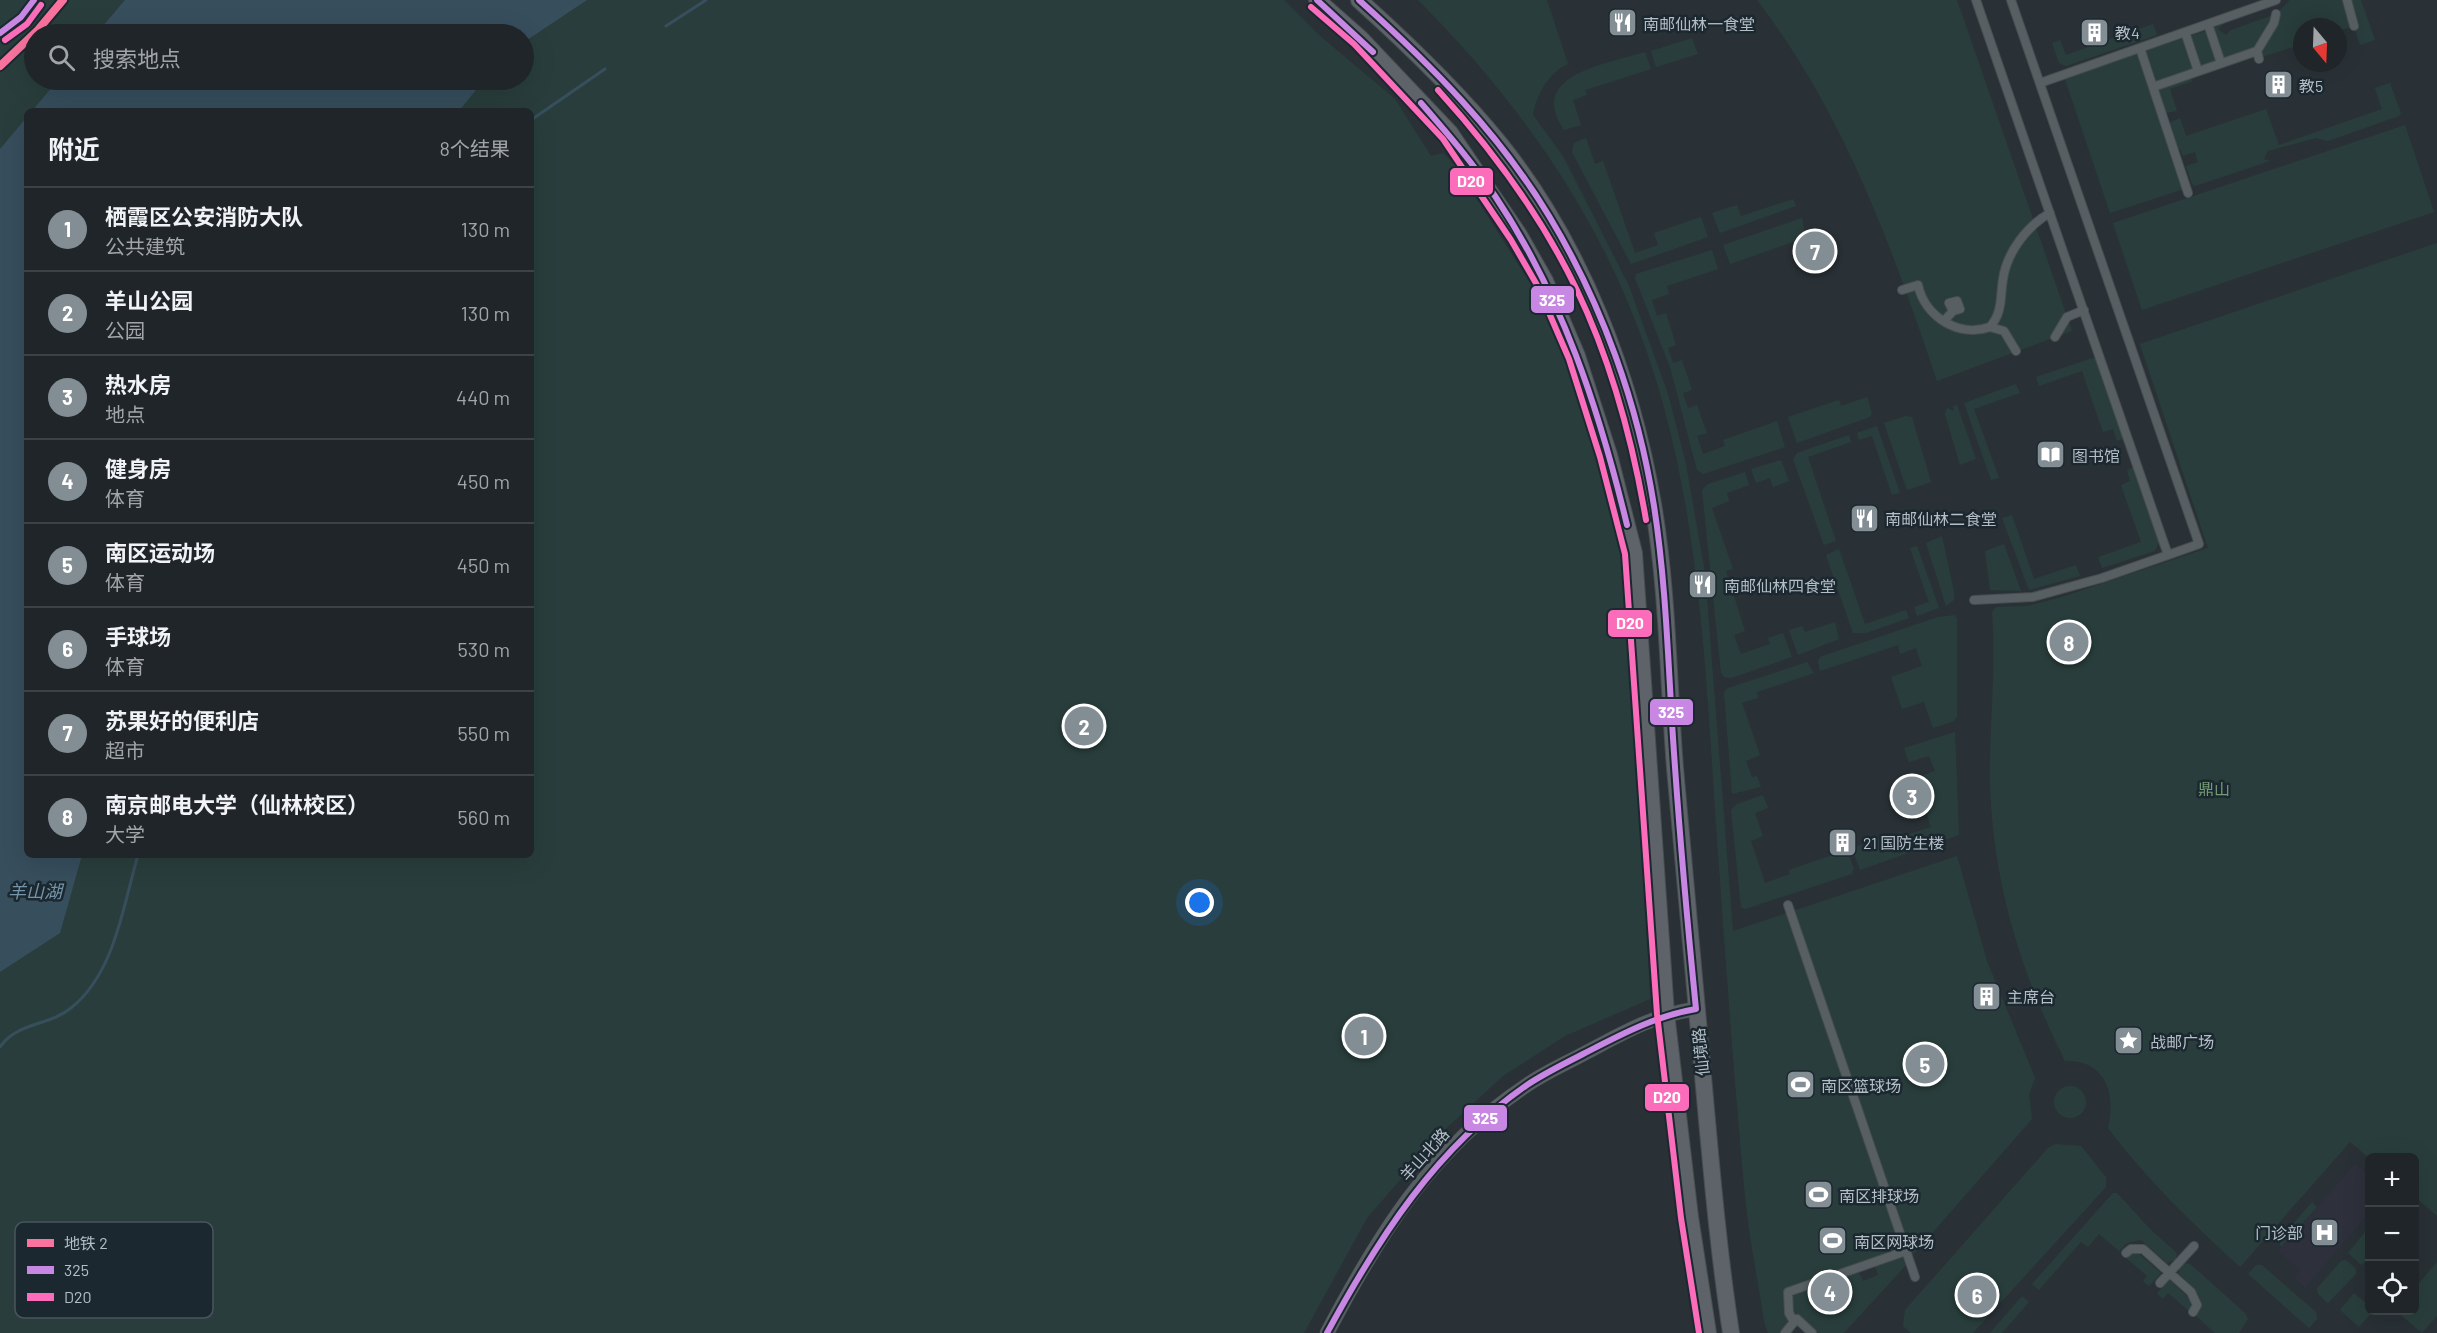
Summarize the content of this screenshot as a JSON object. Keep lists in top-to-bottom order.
{
  "streets": {
    "main road": ["仙境路"],
    "street": ["羊山北路"]
  },
  "crossings": [
    ["仙境路", "羊山北路"]
  ],
  "water": ["羊山湖"],
  "parks": ["鼎山"],
  "places": {
    "restaurant": ["南邮仙林一食堂", "南邮仙林二食堂", "南邮仙林四食堂"],
    "building": [
      "教4",
      "教5",
      "21 国防生楼",
      "主席台"
    ],
    "library": ["图书馆"],
    "place": ["战邮广场"],
    "sports": ["南区篮球场", "南区排球场", "南区网球场"],
    "hospital": ["门诊部"]
  },
  "lines": ["metro line 2", "transit line 325", "transit line D20"],
  "legend": ["地铁 2", "325", "D20"],
  "north": "bottom",
  "page": {
    "search": "搜索地点",
    "heading": ["附近", "8个结果"],
    "list": [
      {
        "mark": "1",
        "name": "栖霞区公安消防大队",
        "note": "公共建筑",
        "value": "130 m"
      },
      {
        "mark": "2",
        "name": "羊山公园",
        "note": "公园",
        "value": "130 m"
      },
      {
        "mark": "3",
        "name": "热水房",
        "note": "地点",
        "value": "440 m"
      },
      {
        "mark": "4",
        "name": "健身房",
        "note": "体育",
        "value": "450 m"
      },
      {
        "mark": "5",
        "name": "南区运动场",
        "note": "体育",
        "value": "450 m"
      },
      {
        "mark": "6",
        "name": "手球场",
        "note": "体育",
        "value": "530 m"
      },
      {
        "mark": "7",
        "name": "苏果好的便利店",
        "note": "超市",
        "value": "550 m"
      },
      {
        "mark": "8",
        "name": "南京邮电大学（仙林校区）",
        "note": "大学",
        "value": "560 m"
      }
    ],
    "pins": [
      "7",
      "8",
      "2",
      "3",
      "1",
      "5",
      "4",
      "6"
    ],
    "map_buttons": ["+", "−"]
  }
}
